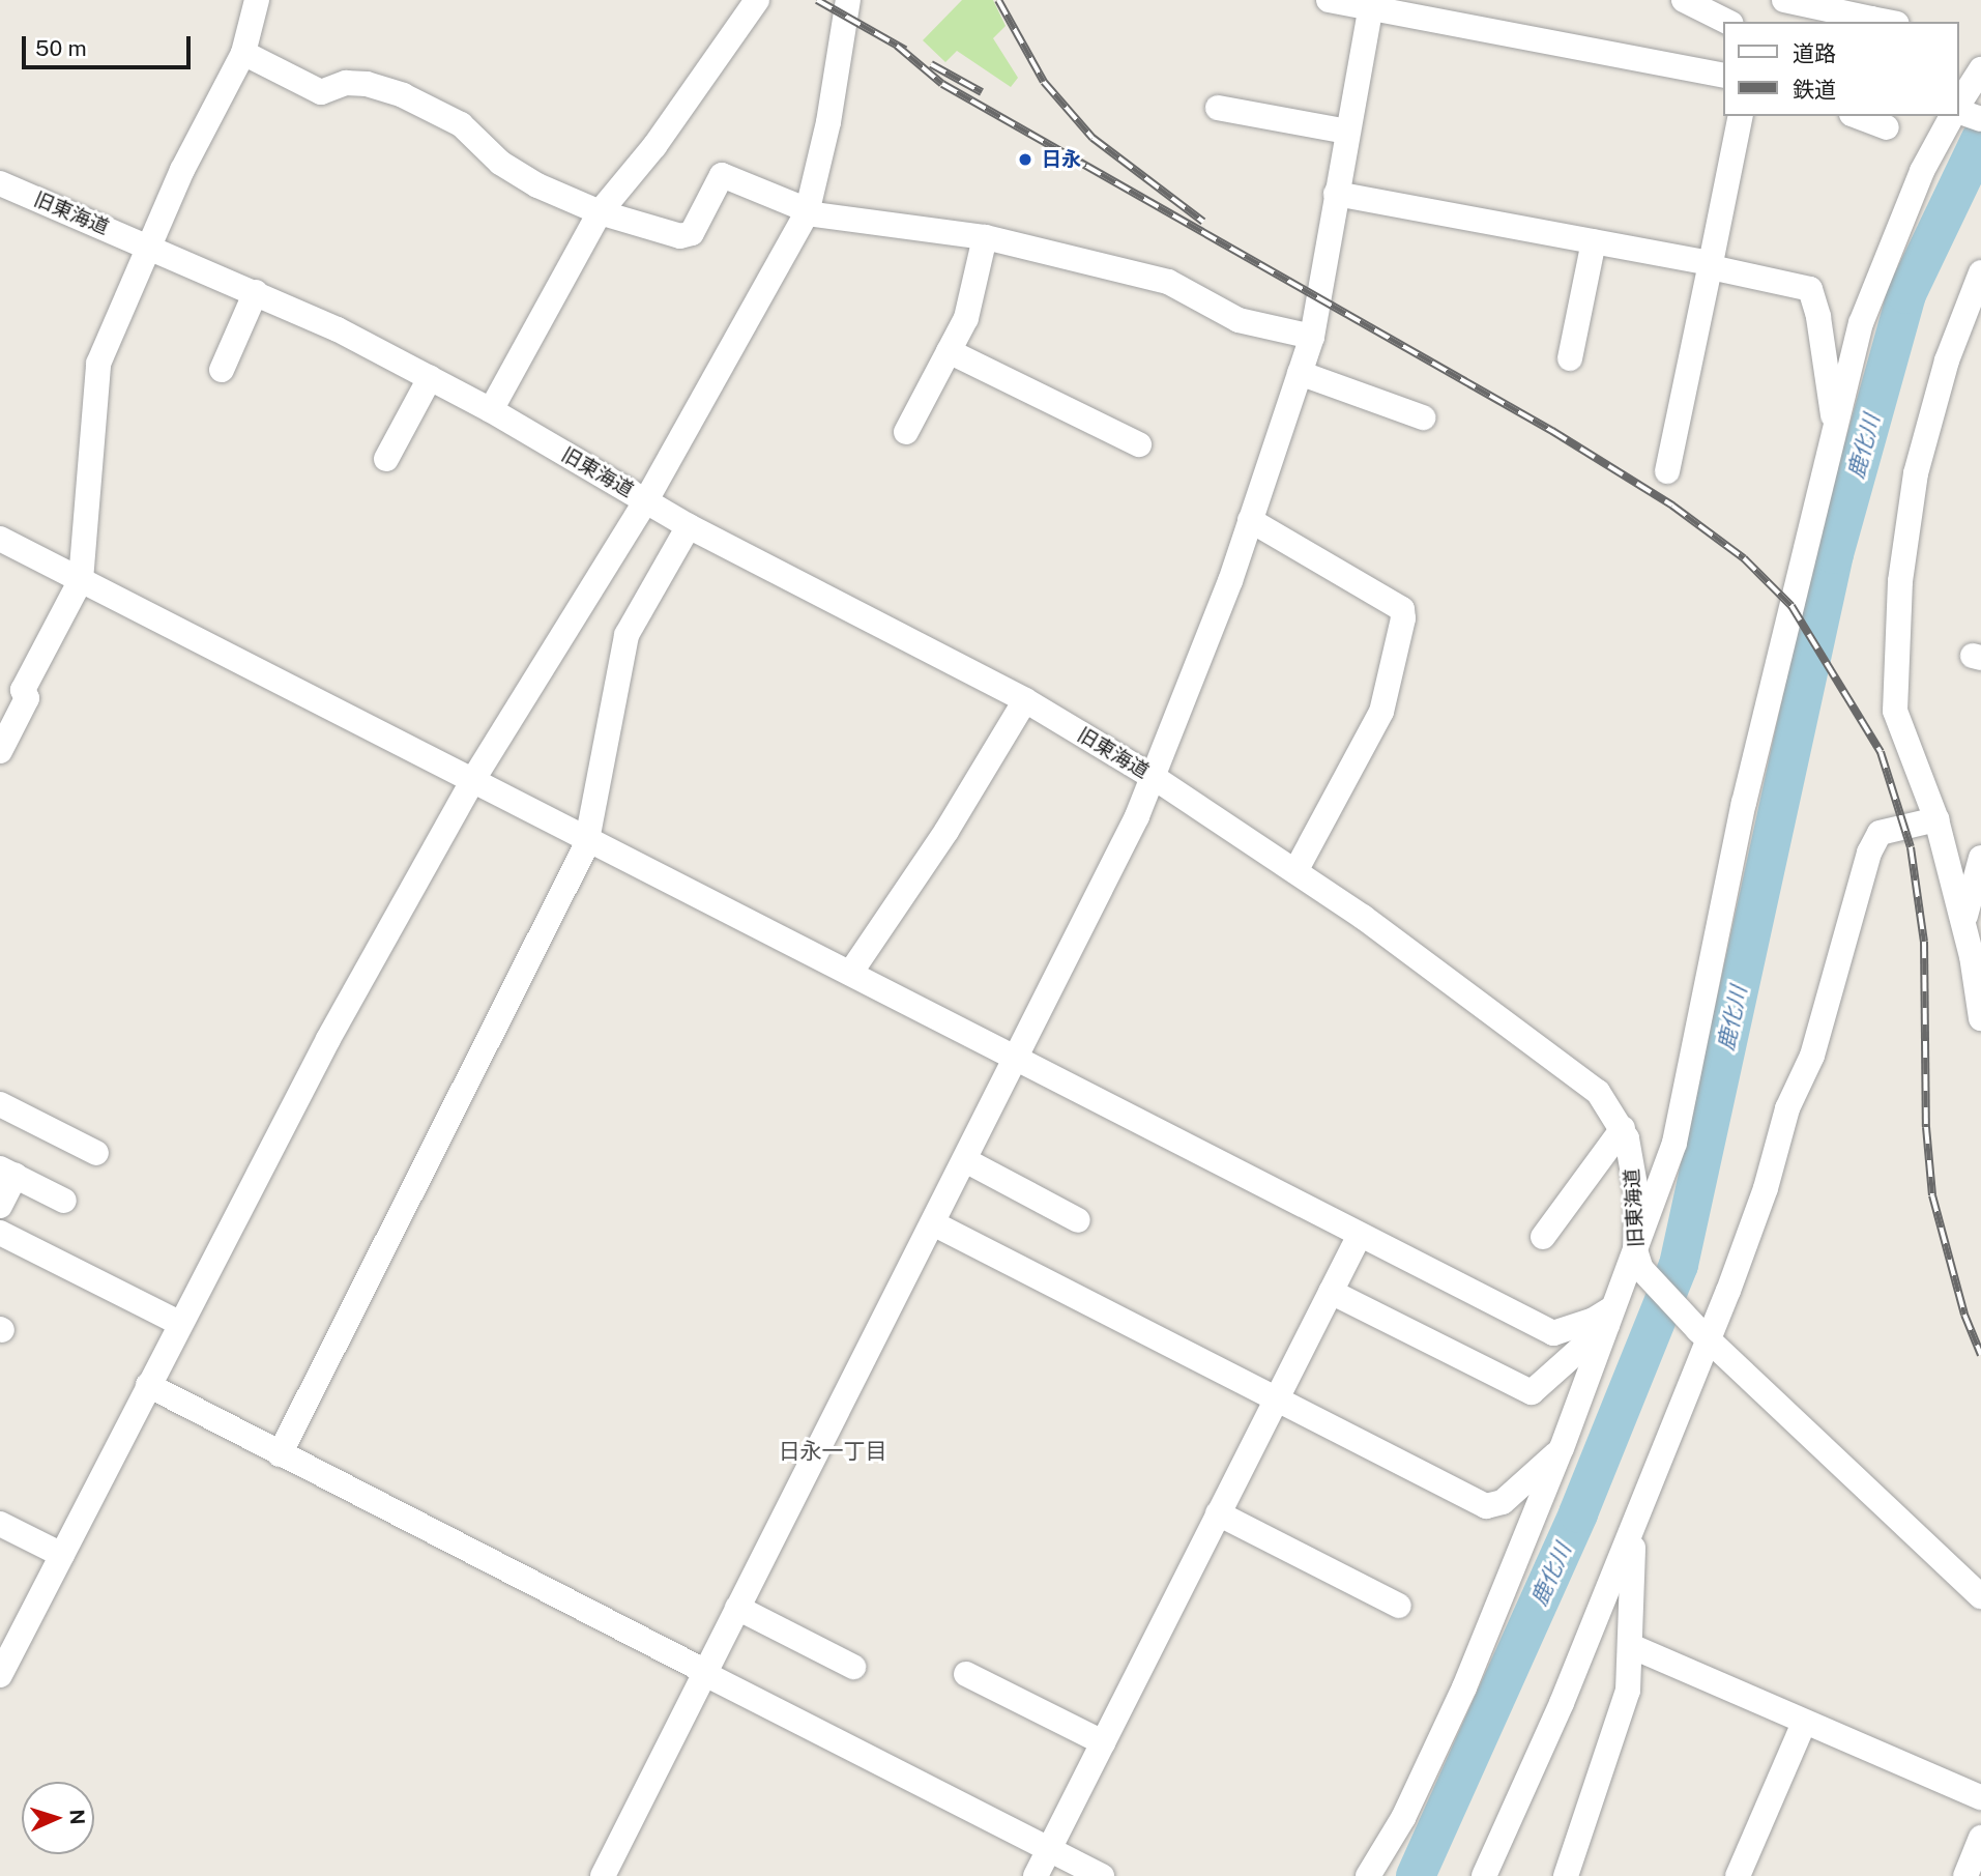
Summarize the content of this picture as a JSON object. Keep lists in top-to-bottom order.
{
  "streets": {
    "street": ["旧東海道"]
  },
  "districts": ["日永一丁目"],
  "water": ["鹿化川"],
  "places": ["日永"],
  "legend": ["道路", "鉄道"],
  "scale_bar": "50 m",
  "north": "right"
}
